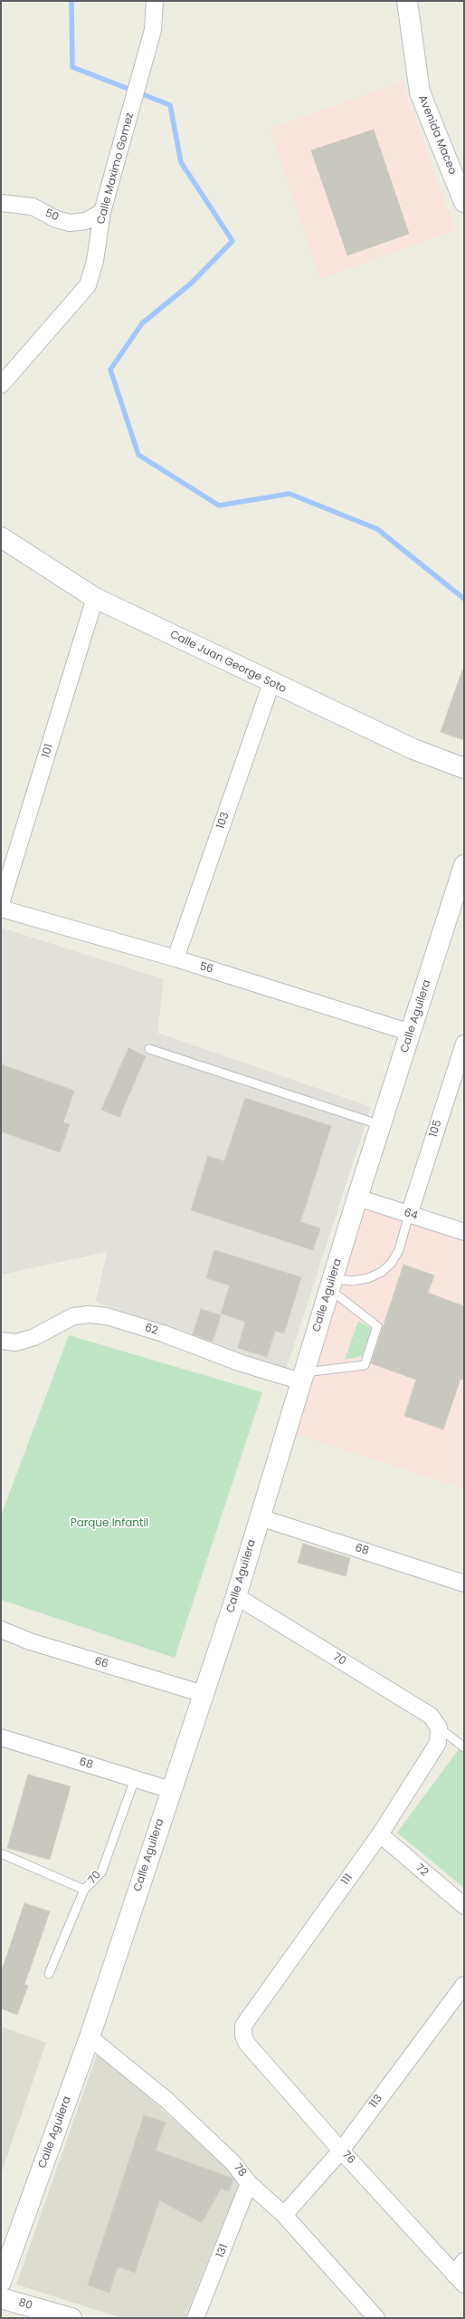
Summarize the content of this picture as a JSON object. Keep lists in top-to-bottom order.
{
  "streets": {
    "main road": [
      "Avenida Maceo",
      "Calle Juan George Soto",
      "Calle Aguilera",
      "80"
    ],
    "street": [
      "Calle Maximo Gomez",
      "50",
      "101",
      "103",
      "56",
      "105",
      "64",
      "62",
      "68",
      "70",
      "66",
      "72",
      "111",
      "113",
      "76",
      "78",
      "131"
    ]
  },
  "crossings": [
    ["Calle Maximo Gomez", "50"],
    ["Calle Juan George Soto", "101"],
    ["Calle Juan George Soto", "103"],
    ["103", "56"],
    ["56", "Calle Aguilera"],
    ["Calle Aguilera", "64"],
    ["Calle Aguilera", "62"],
    ["Calle Aguilera", "68"],
    ["Calle Aguilera", "70"],
    ["Calle Aguilera", "66"],
    ["Calle Aguilera", "78"],
    ["105", "64"],
    ["68", "70"],
    ["70", "111"],
    ["72", "111"],
    ["111", "76"],
    ["113", "76"],
    ["113", "78"],
    ["78", "131"]
  ],
  "parks": ["Parque Infantil"]
}
